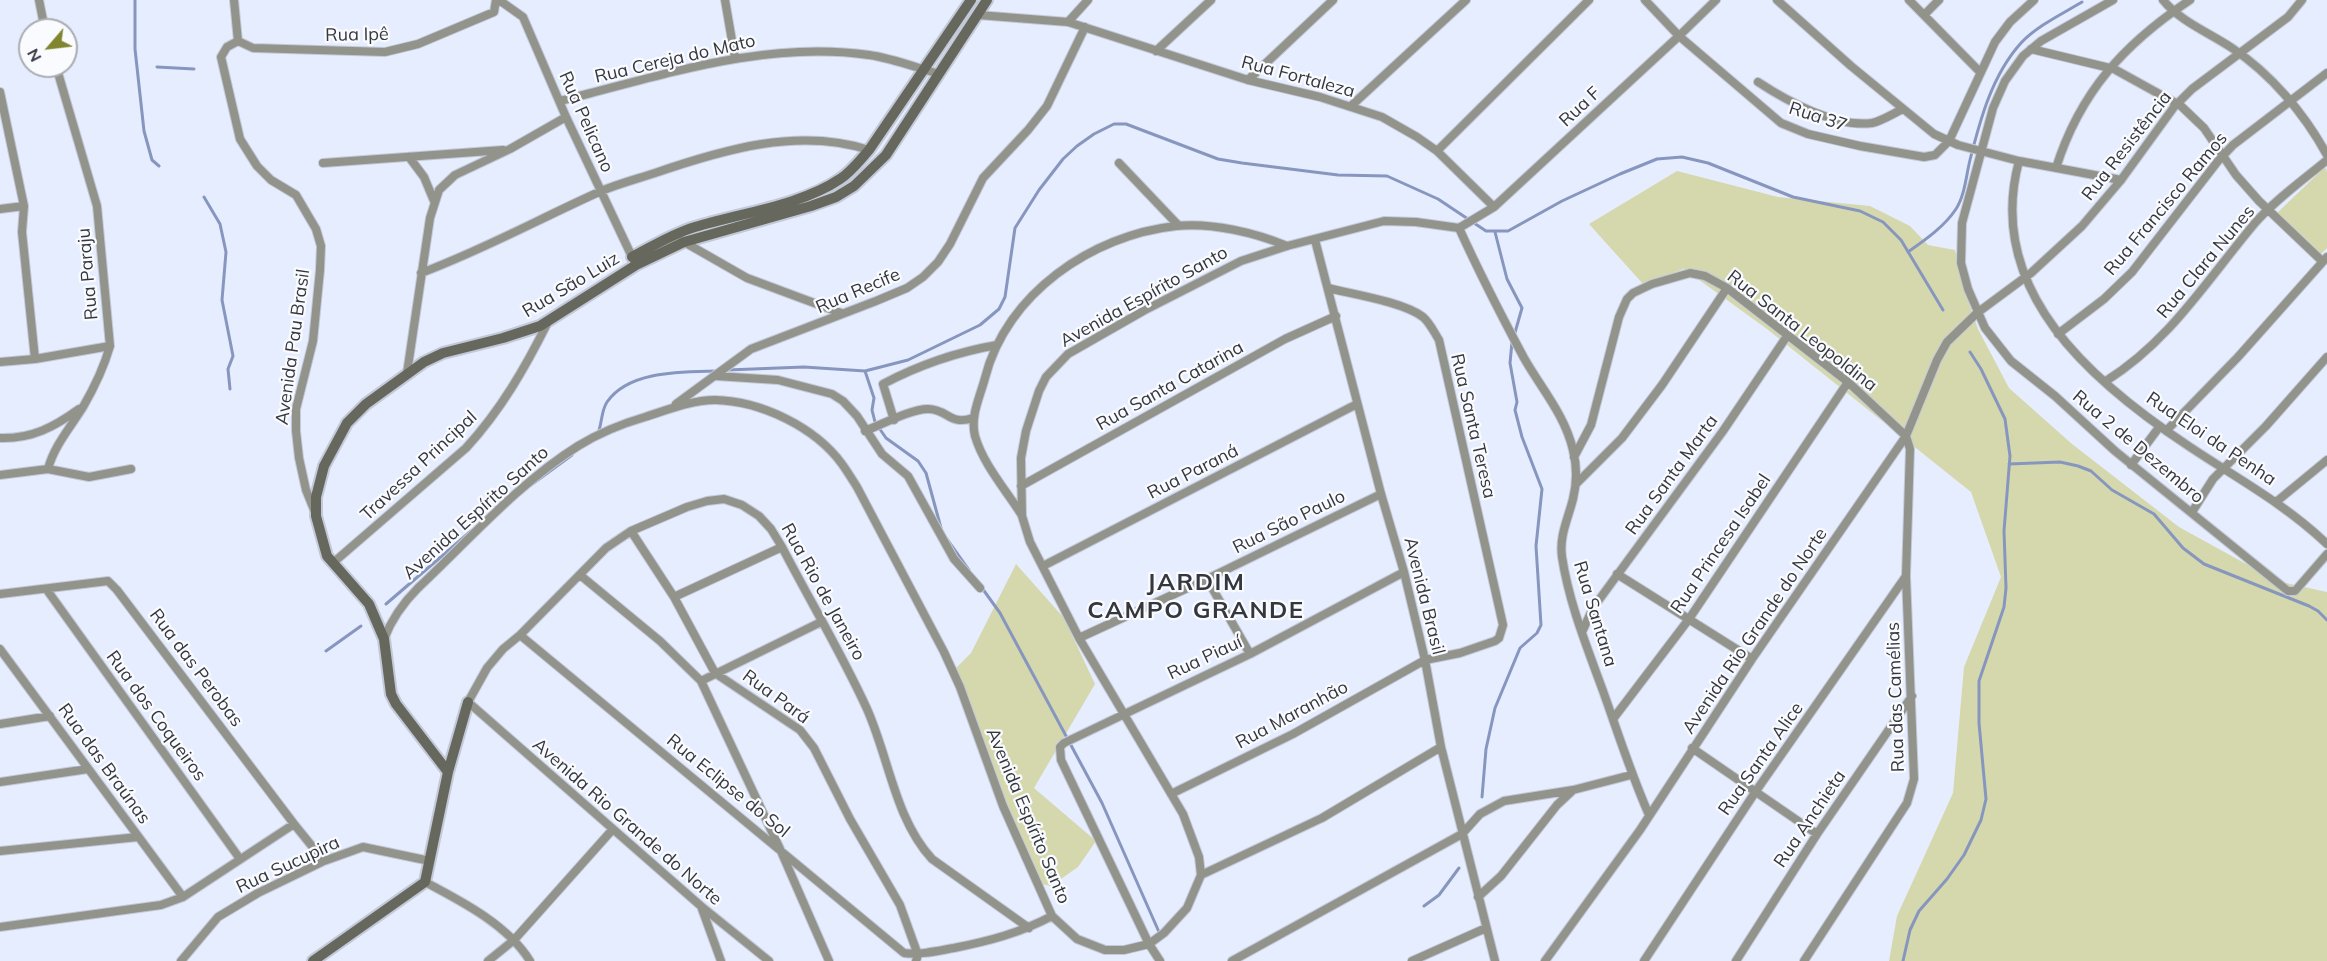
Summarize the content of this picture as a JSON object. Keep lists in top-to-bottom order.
{
  "streets": {
    "street": [
      "Rua Ipê",
      "Rua Cereja do Mato",
      "Rua Fortaleza",
      "Rua F",
      "Rua 37",
      "Rua Pelicano",
      "Rua Resistência",
      "Rua Francisco Ramos",
      "Rua Clara Nunes",
      "Rua Paraju",
      "Rua São Luiz",
      "Rua Recife",
      "Avenida Espírito Santo",
      "Rua Santa Leopoldina",
      "Avenida Pau Brasil",
      "Rua Santa Catarina",
      "Rua Santa Teresa",
      "Rua Eloi da Penha",
      "Rua 2 de Dezembro",
      "Travessa Principal",
      "Rua Paraná",
      "Rua Santa Marta",
      "Rua São Paulo",
      "Rua Princesa Isabel",
      "Rua Rio de Janeiro",
      "Avenida Brasil",
      "Rua Santana",
      "Avenida Rio Grande do Norte",
      "Rua Piauí",
      "Rua das Perobas",
      "Rua Pará",
      "Rua das Camélias",
      "Rua Maranhão",
      "Rua dos Coqueiros",
      "Rua Santa Alice",
      "Rua das Braúnas",
      "Rua Eclipse do Sol",
      "Rua Anchieta",
      "Rua Sucupira"
    ]
  },
  "crossings": [
    ["Rua Ipê", "Rua Pelicano"],
    ["Rua Ipê", "Avenida Pau Brasil"],
    ["Rua Cereja do Mato", "Rua Pelicano"],
    ["Rua Cereja do Mato", "Rua São Luiz"],
    ["Rua Fortaleza", "Rua F"],
    ["Rua Fortaleza", "Rua Recife"],
    ["Rua F", "Rua 37"],
    ["Rua F", "Avenida Espírito Santo"],
    ["Rua F", "Rua Santana"],
    ["Rua Pelicano", "Rua São Luiz"],
    ["Rua Resistência", "Rua Eloi da Penha"],
    ["Rua Resistência", "Rua 2 de Dezembro"],
    ["Rua Resistência", "Avenida Rio Grande do Norte"],
    ["Rua Francisco Ramos", "Rua Eloi da Penha"],
    ["Rua Clara Nunes", "Rua Eloi da Penha"],
    ["Rua São Luiz", "Avenida Espírito Santo"],
    ["Rua São Luiz", "Avenida Pau Brasil"],
    ["Rua São Luiz", "Travessa Principal"],
    ["Rua Recife", "Avenida Espírito Santo"],
    ["Avenida Espírito Santo", "Rua Santa Catarina"],
    ["Avenida Espírito Santo", "Rua Paraná"],
    ["Avenida Espírito Santo", "Rua São Paulo"],
    ["Avenida Espírito Santo", "Avenida Brasil"],
    ["Avenida Espírito Santo", "Rua Santana"],
    ["Avenida Espírito Santo", "Rua Piauí"],
    ["Avenida Espírito Santo", "Rua Maranhão"],
    ["Rua Santa Leopoldina", "Rua Santa Marta"],
    ["Rua Santa Leopoldina", "Rua Princesa Isabel"],
    ["Rua Santa Leopoldina", "Rua Santana"],
    ["Rua Santa Leopoldina", "Avenida Rio Grande do Norte"],
    ["Rua Santa Leopoldina", "Rua das Camélias"],
    ["Rua Santa Catarina", "Avenida Brasil"],
    ["Rua Santa Teresa", "Avenida Brasil"],
    ["Rua Santa Teresa", "Rua Maranhão"],
    ["Rua 2 de Dezembro", "Avenida Rio Grande do Norte"],
    ["Rua Paraná", "Avenida Brasil"],
    ["Rua Santa Marta", "Rua Santana"],
    ["Rua São Paulo", "Avenida Brasil"],
    ["Rua Princesa Isabel", "Rua Santana"],
    ["Rua Rio de Janeiro", "Avenida Rio Grande do Norte"],
    ["Rua Rio de Janeiro", "Rua Pará"],
    ["Rua Rio de Janeiro", "Rua Eclipse do Sol"],
    ["Rua Rio de Janeiro", "Rua Sucupira"],
    ["Avenida Brasil", "Rua Piauí"],
    ["Avenida Brasil", "Rua Maranhão"],
    ["Rua Santana", "Avenida Rio Grande do Norte"],
    ["Avenida Rio Grande do Norte", "Rua das Camélias"],
    ["Rua das Perobas", "Rua dos Coqueiros"],
    ["Rua das Perobas", "Rua Sucupira"],
    ["Rua Pará", "Rua Eclipse do Sol"],
    ["Rua das Camélias", "Rua Santa Alice"],
    ["Rua das Camélias", "Rua Anchieta"]
  ],
  "districts": ["JARDIM CAMPO GRANDE"],
  "north": "bottom left"
}
